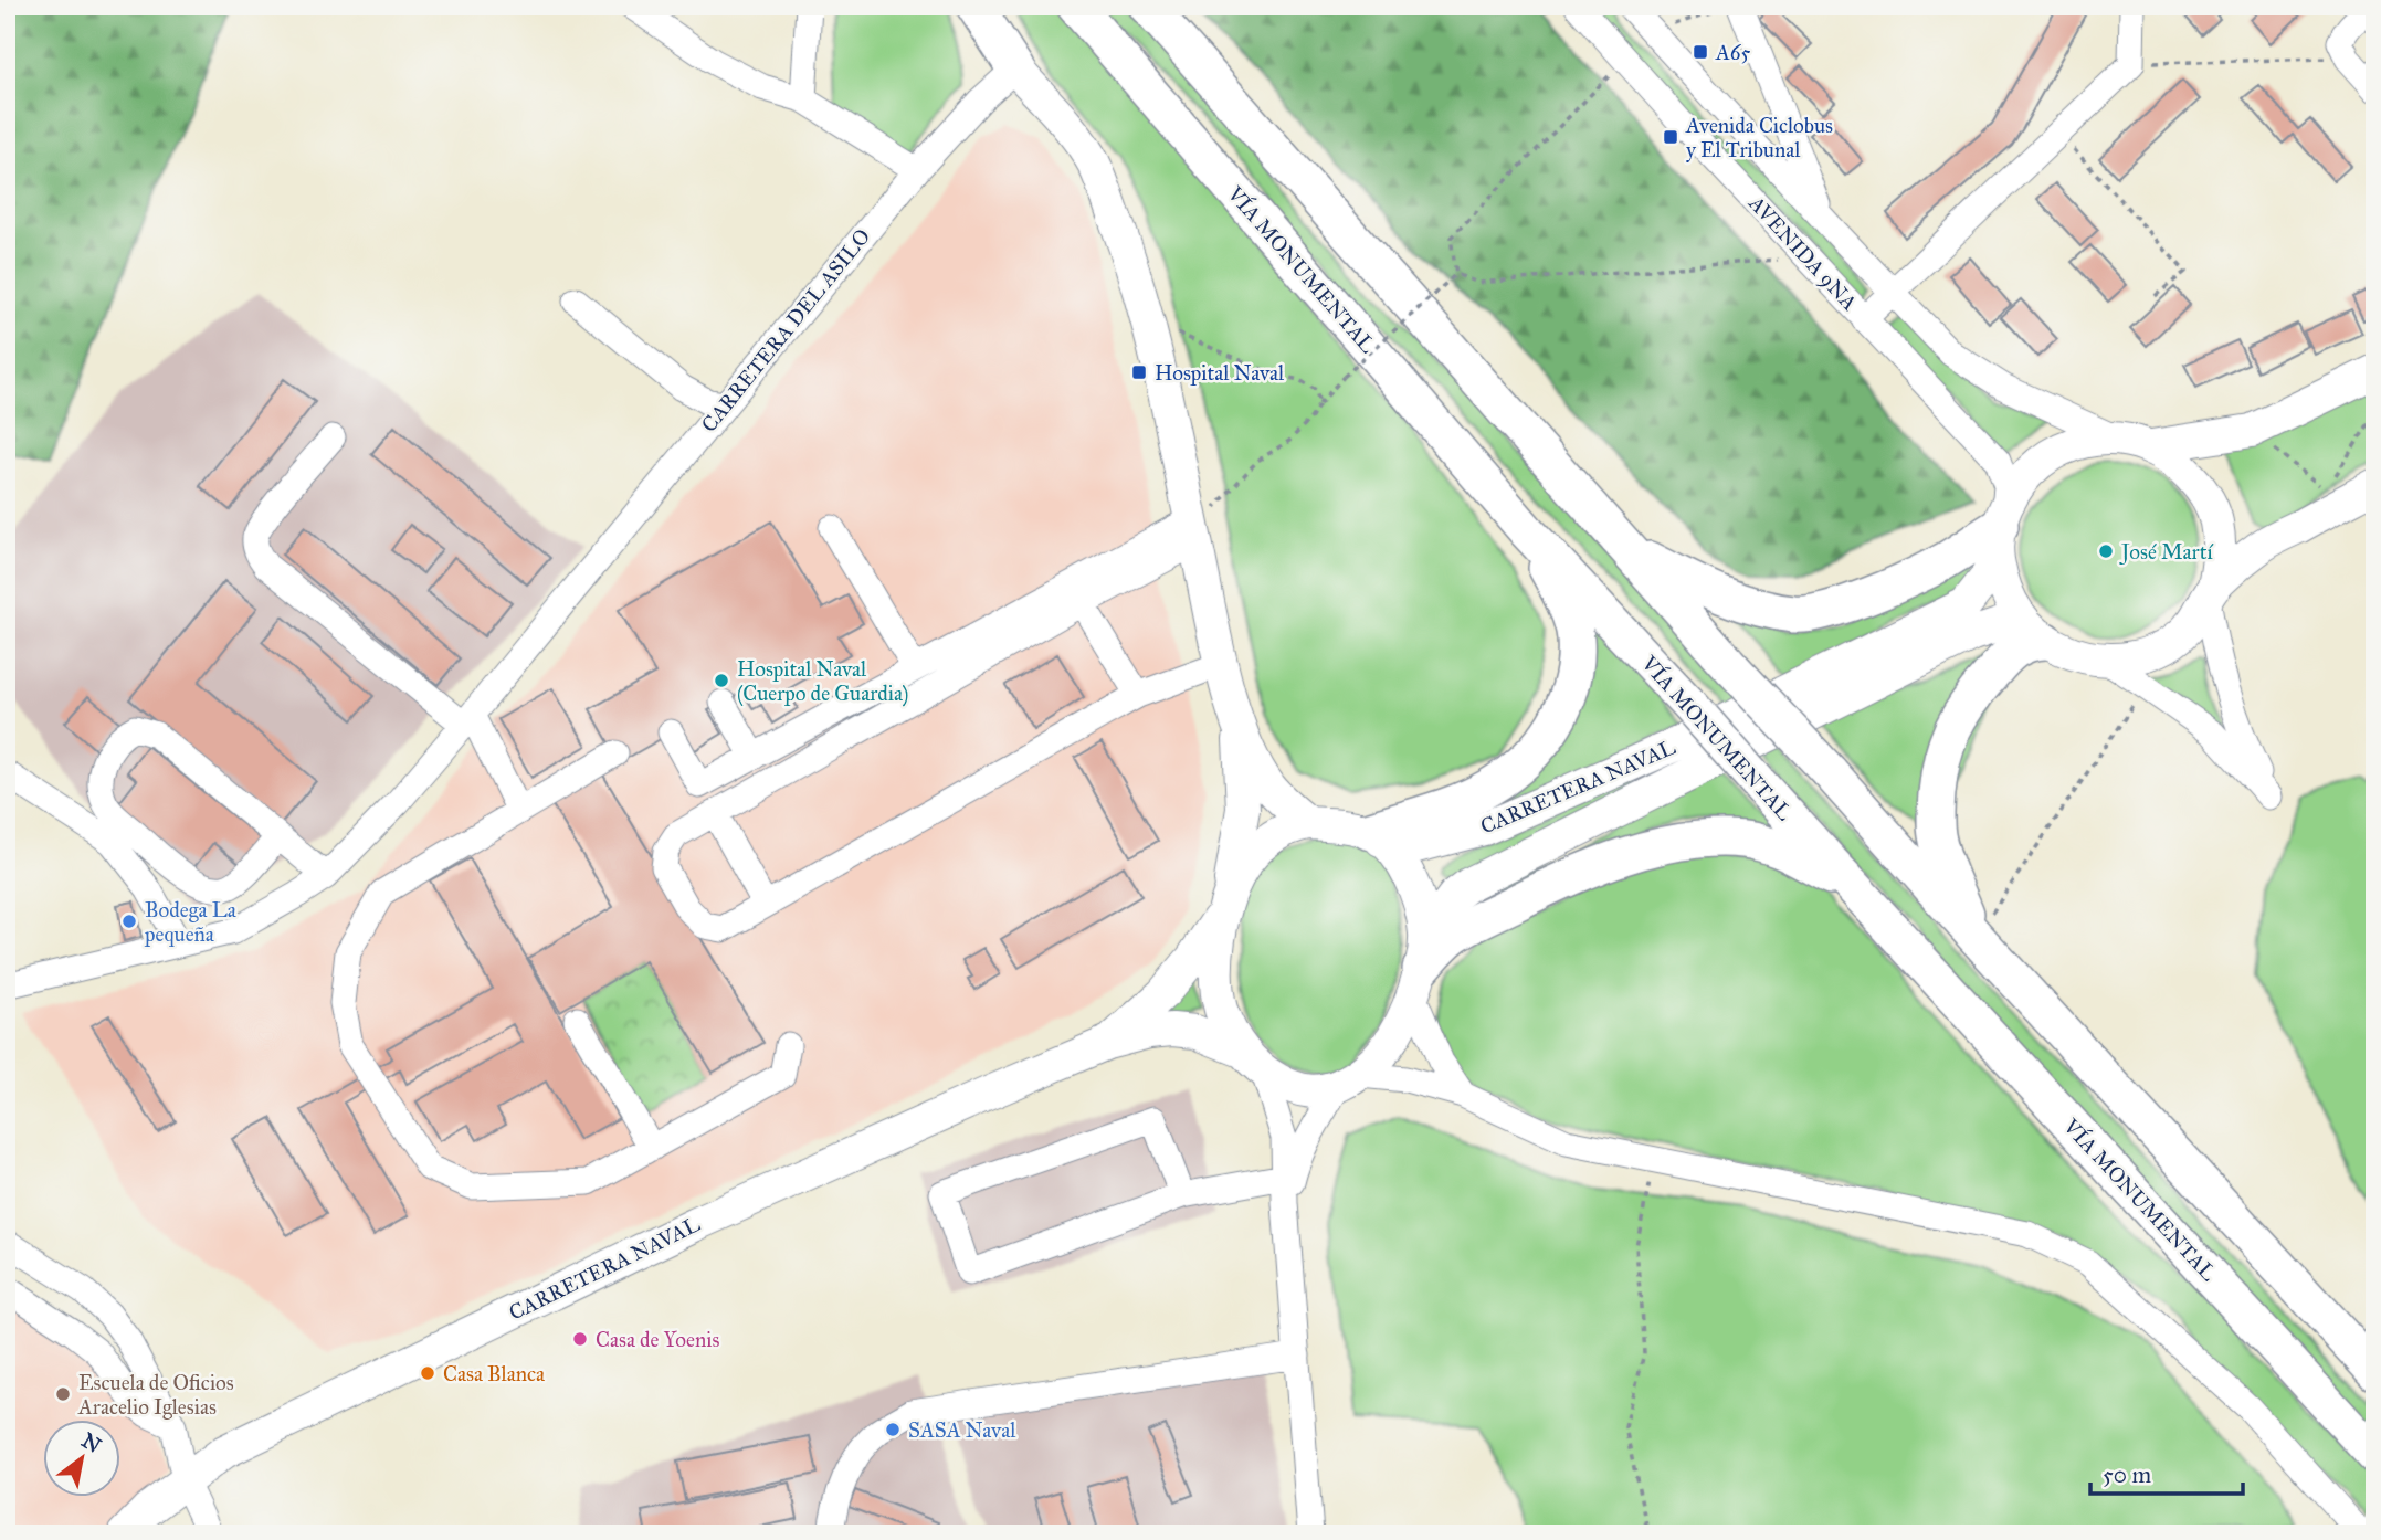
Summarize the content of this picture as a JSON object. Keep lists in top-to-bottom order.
{
  "streets": {
    "highway": ["VÍA MONUMENTAL"],
    "main road": ["CARRETERA NAVAL"],
    "street": ["AVENIDA 9NA", "CARRETERA DEL ASILO"]
  },
  "crossings": [
    ["AVENIDA 9NA", "CARRETERA NAVAL"]
  ],
  "places": {
    "transit": ["A65", "Avenida Ciclobus y El Tribunal", "Hospital Naval"],
    "other": [
      "José Martí",
      "Hospital Naval (Cuerpo de Guardia)",
      "Bodega La pequeña",
      "Casa de Yoenis",
      "Casa Blanca",
      "Escuela de Oficios Aracelio Iglesias",
      "SASA Naval"
    ]
  },
  "scale_bar": "50 m",
  "north": "top right"
}
